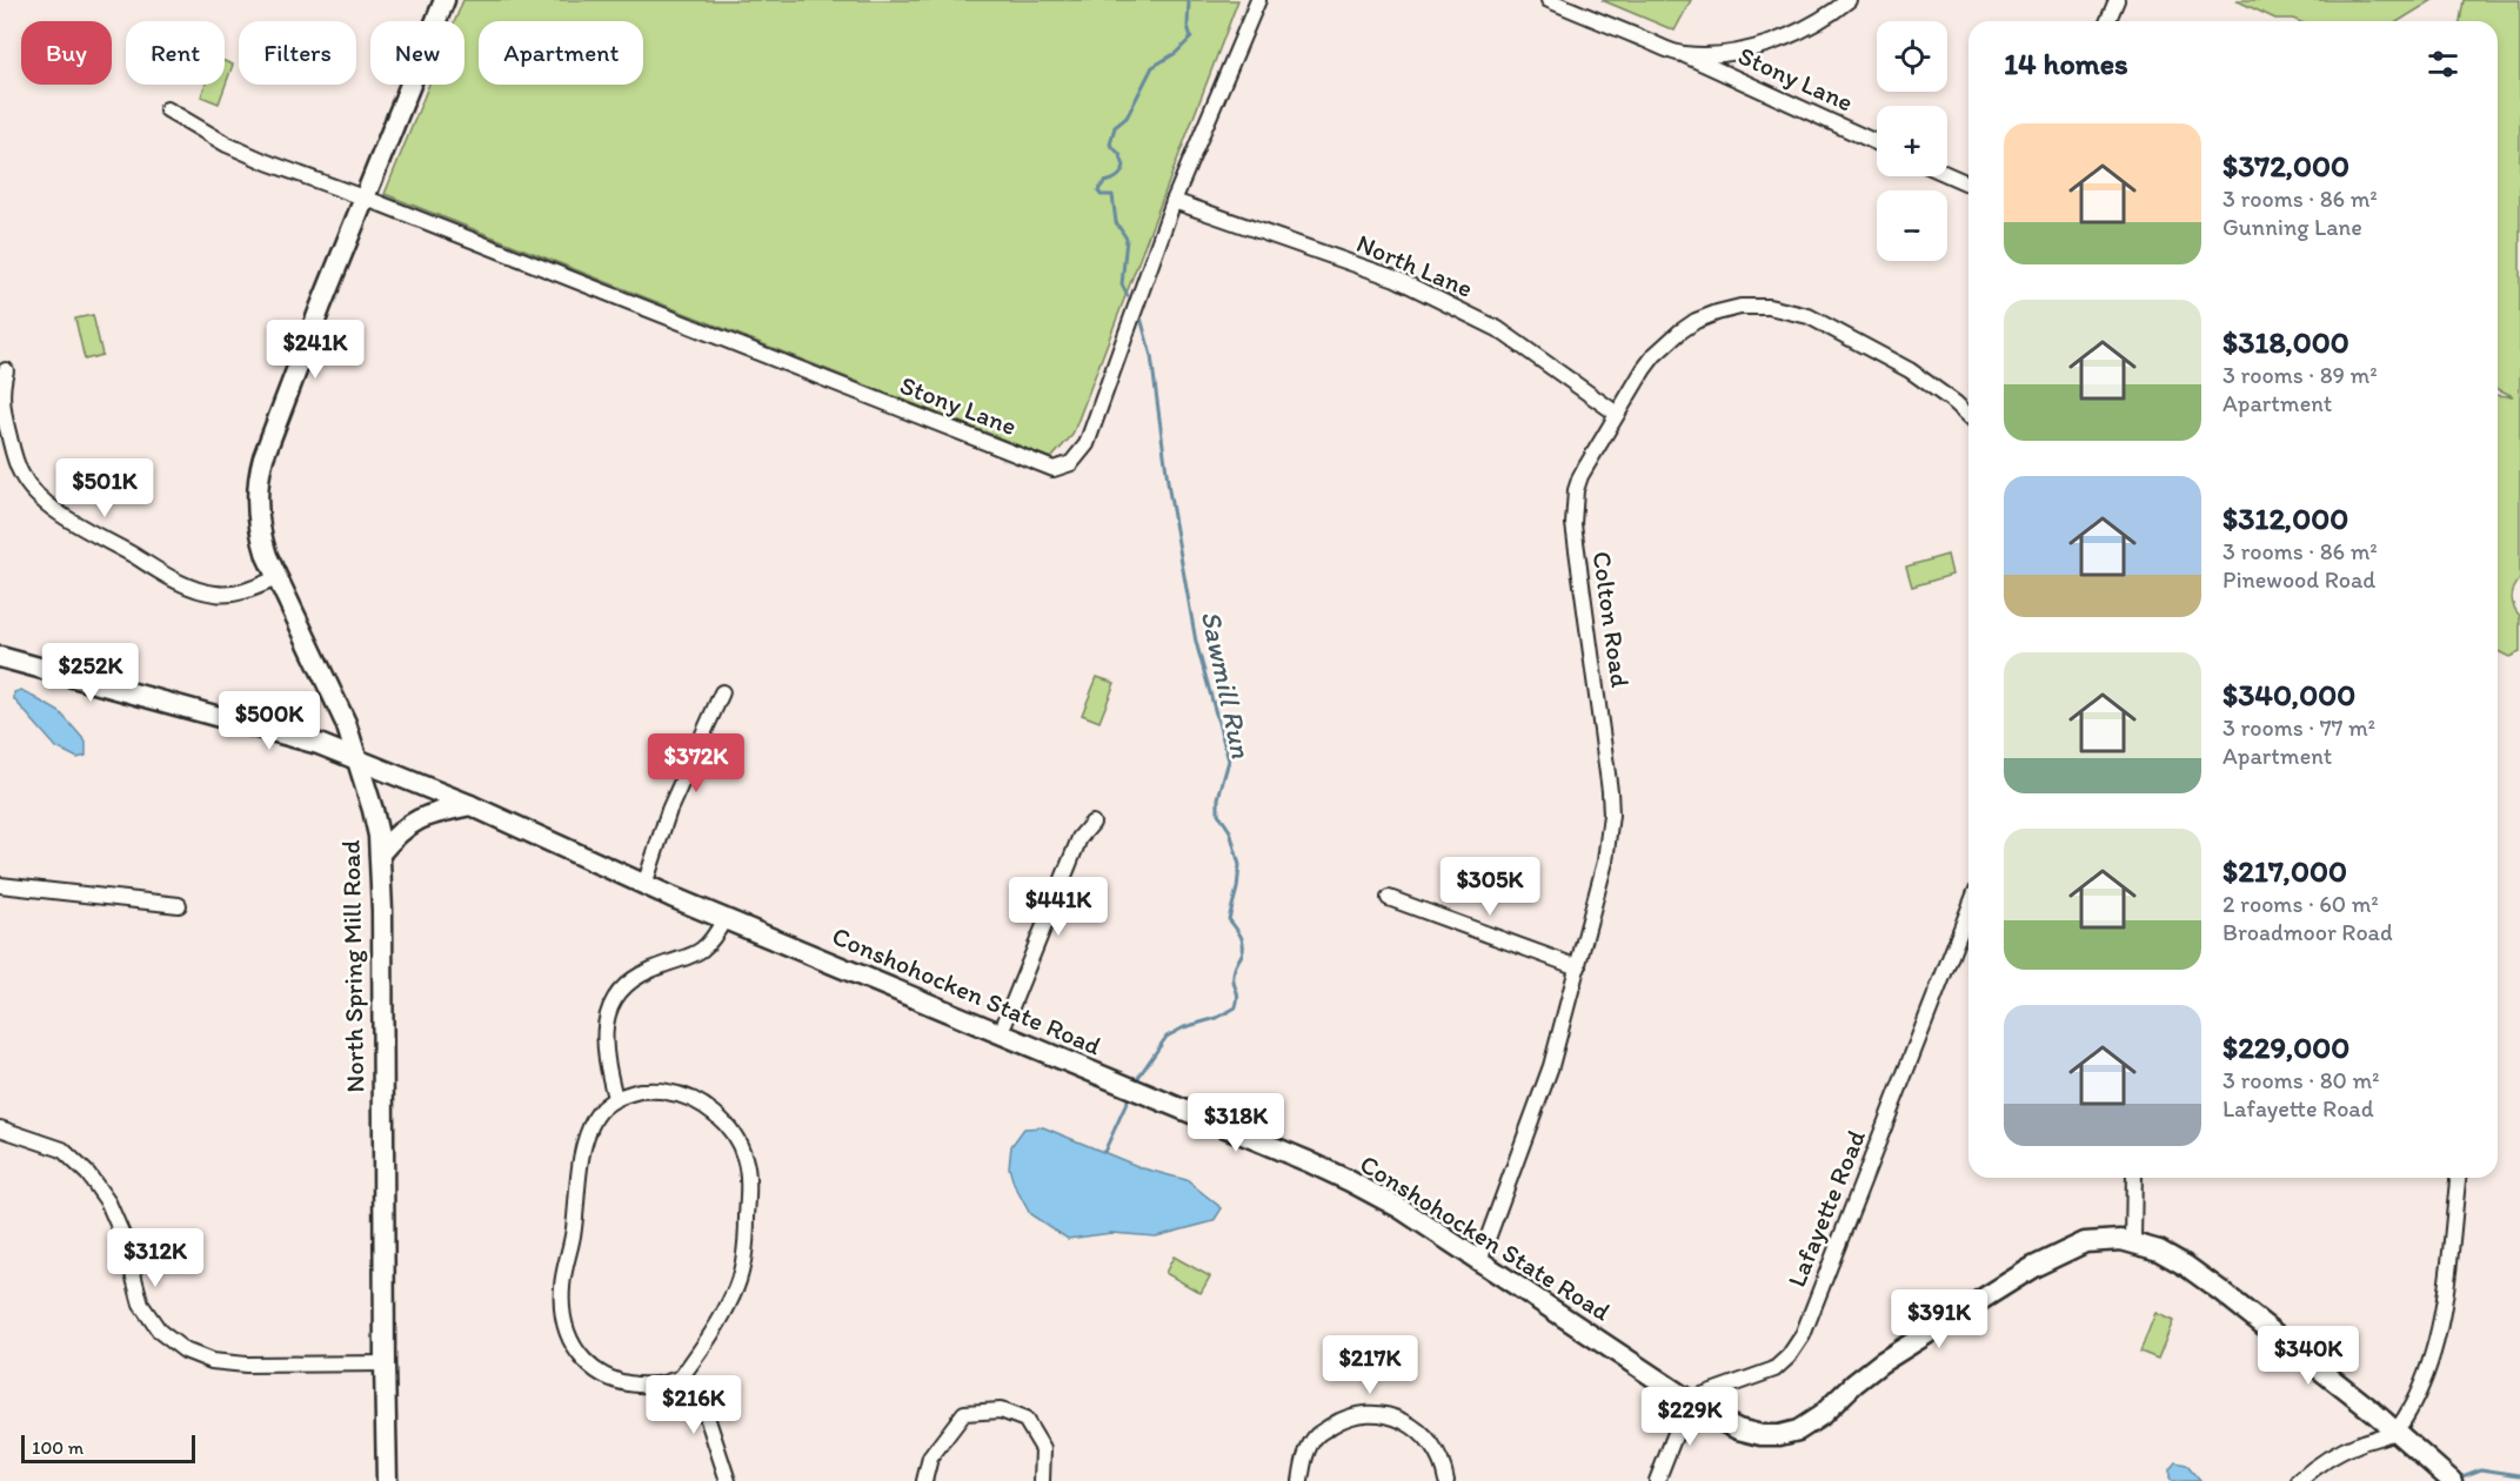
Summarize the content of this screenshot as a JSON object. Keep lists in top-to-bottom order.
{
  "streets": {
    "main road": ["North Spring Mill Road", "Conshohocken State Road"],
    "street": [
      "Stony Lane",
      "North Lane",
      "Colton Road",
      "Lafayette Road"
    ]
  },
  "crossings": [
    ["Stony Lane", "North Lane"],
    ["Stony Lane", "North Spring Mill Road"],
    ["North Lane", "Colton Road"],
    ["Colton Road", "Conshohocken State Road"],
    ["North Spring Mill Road", "Conshohocken State Road"],
    ["Conshohocken State Road", "Lafayette Road"]
  ],
  "water": ["Sawmill Run"],
  "scale_bar": "100 m",
  "page": {
    "map_buttons": ["+", "−"],
    "chip": [
      "Buy",
      "Rent",
      "Filters",
      "New",
      "Apartment"
    ],
    "heading": "14 homes",
    "list": [
      {
        "name": "$372,000",
        "note": "3 rooms · 86 m² · Gunning Lane"
      },
      {
        "name": "$318,000",
        "note": "3 rooms · 89 m² · Apartment"
      },
      {
        "name": "$312,000",
        "note": "3 rooms · 86 m² · Pinewood Road"
      },
      {
        "name": "$340,000",
        "note": "3 rooms · 77 m² · Apartment"
      },
      {
        "name": "$217,000",
        "note": "2 rooms · 60 m² · Broadmoor Road"
      },
      {
        "name": "$229,000",
        "note": "3 rooms · 80 m² · Lafayette Road"
      }
    ],
    "price": [
      "$241K",
      "$501K",
      "$252K",
      "$500K",
      "$372K",
      "$305K",
      "$441K",
      "$318K",
      "$312K",
      "$391K",
      "$340K",
      "$217K",
      "$216K",
      "$229K"
    ],
    "scale": "100 m"
  }
}
